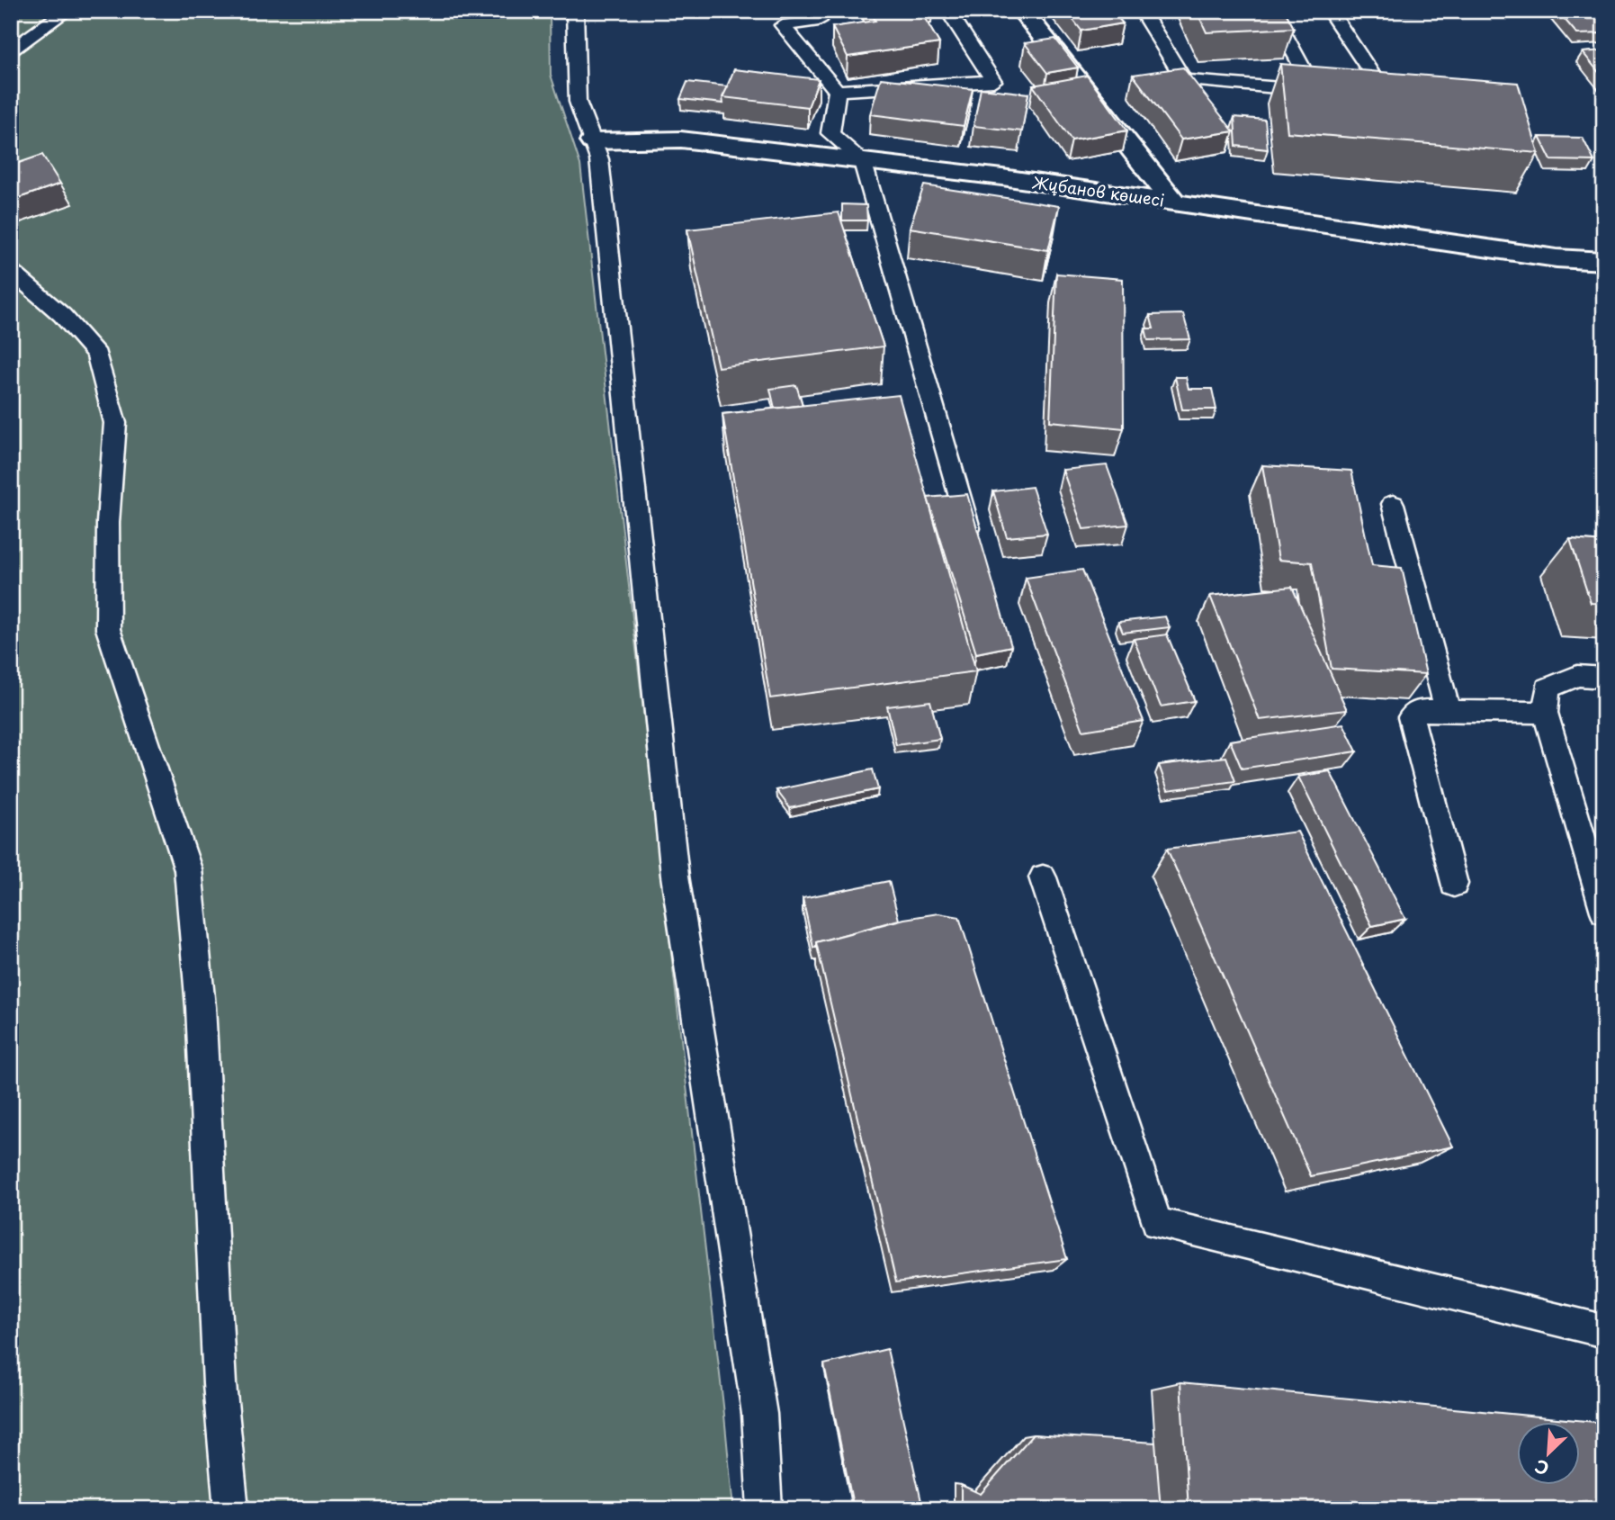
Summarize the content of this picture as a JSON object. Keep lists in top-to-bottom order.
{
  "streets": {
    "street": ["Жұбанов көшесі"]
  },
  "north": "bottom left"
}
